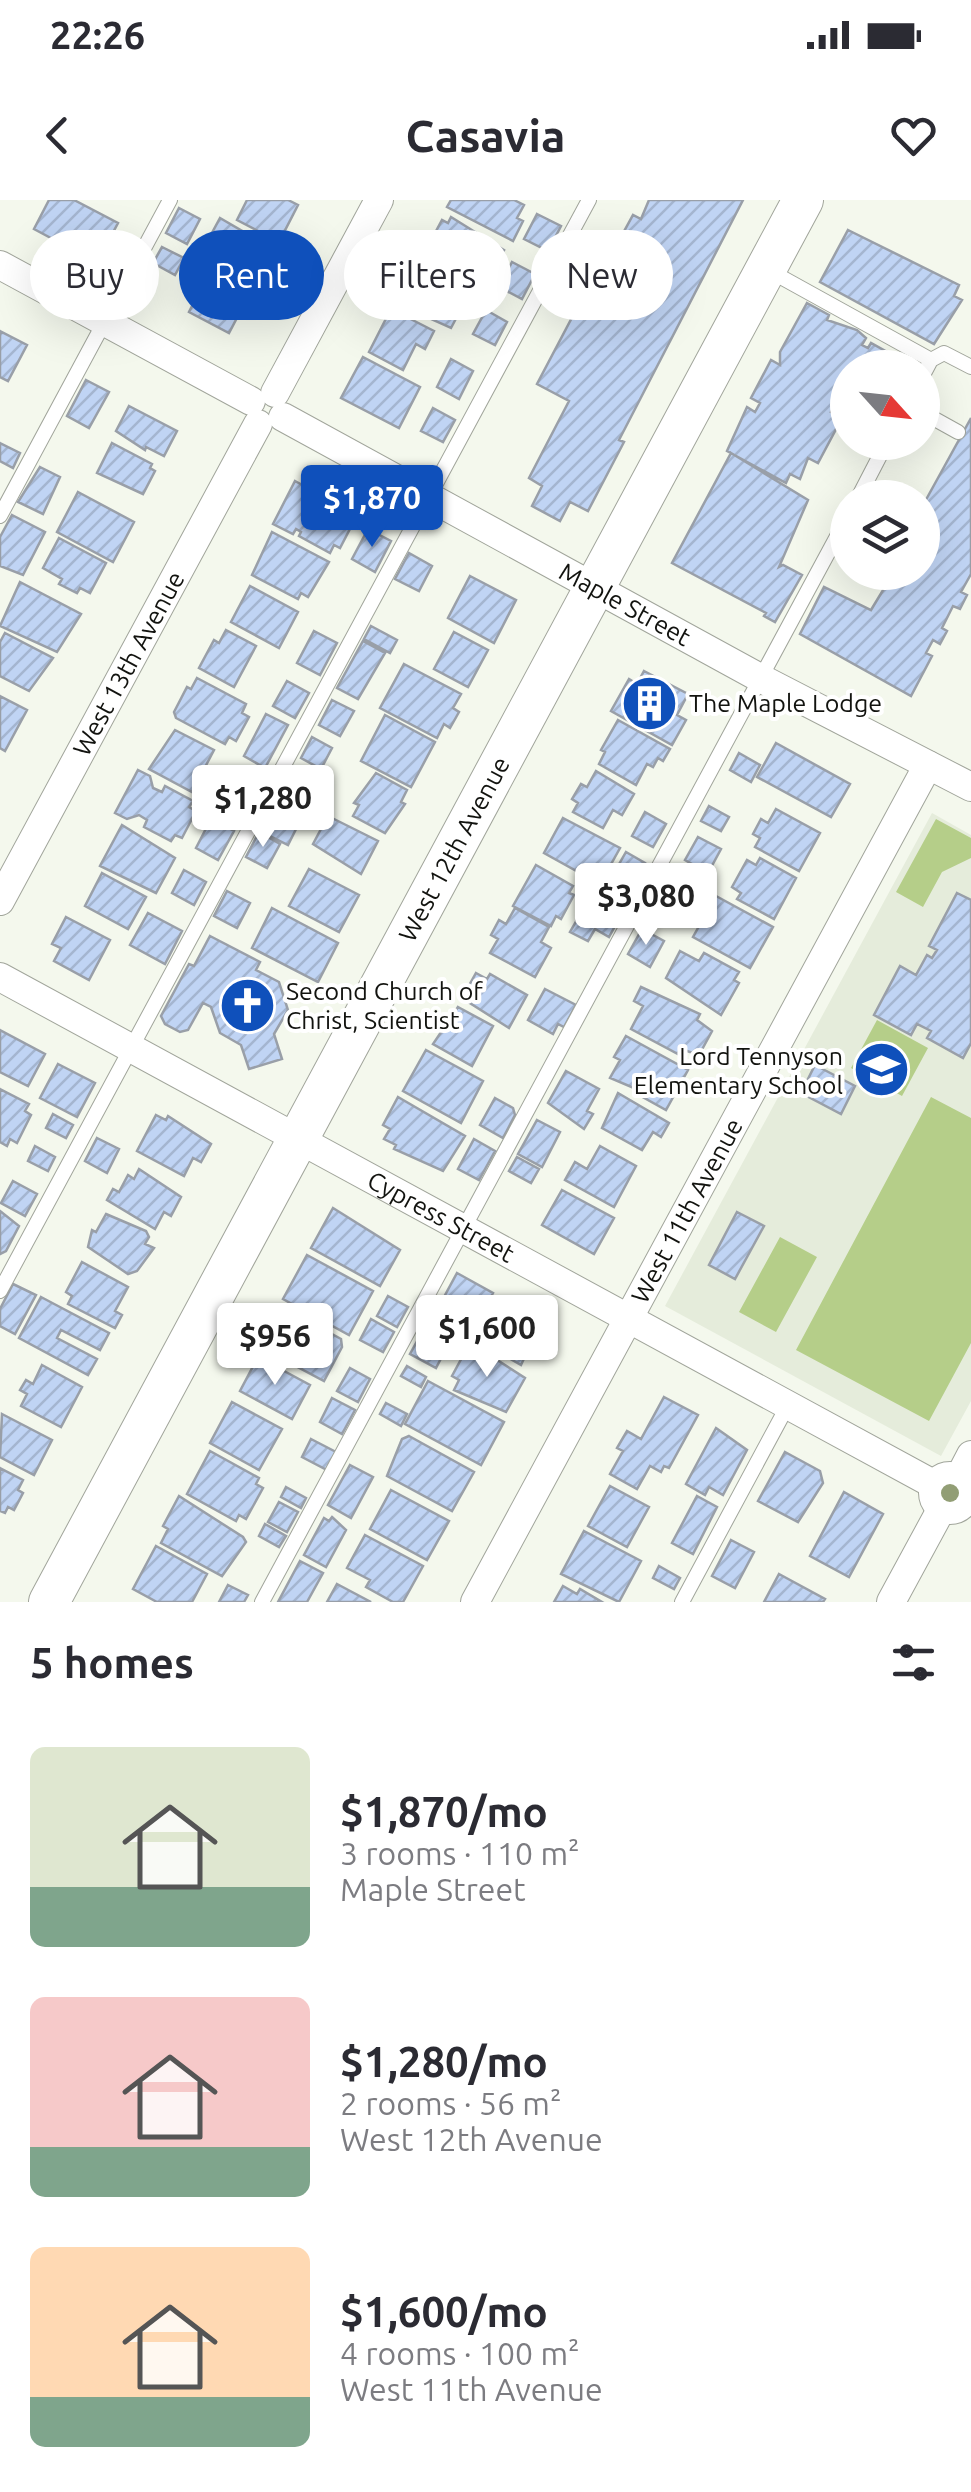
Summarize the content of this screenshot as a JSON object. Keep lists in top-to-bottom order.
{
  "streets": {
    "street": [
      "Maple Street",
      "West 13th Avenue",
      "West 12th Avenue",
      "West 11th Avenue",
      "Cypress Street"
    ]
  },
  "crossings": [
    ["Maple Street", "West 13th Avenue"],
    ["Maple Street", "West 12th Avenue"],
    ["Maple Street", "West 11th Avenue"],
    ["West 12th Avenue", "Cypress Street"],
    ["West 11th Avenue", "Cypress Street"]
  ],
  "places": {
    "building": ["The Maple Lodge"],
    "church": ["Second Church of Christ, Scientist"],
    "school or university": ["Lord Tennyson Elementary School"]
  },
  "north": "bottom right",
  "page": {
    "status": "22:26",
    "header": "Casavia",
    "chip": [
      "Buy",
      "Rent",
      "Filters",
      "New"
    ],
    "price": [
      "$1,870",
      "$1,280",
      "$3,080",
      "$1,600",
      "$956"
    ],
    "heading": "5 homes",
    "list": [
      {
        "name": "$1,870/mo",
        "note": "3 rooms · 110 m² · Maple Street"
      },
      {
        "name": "$1,280/mo",
        "note": "2 rooms · 56 m² · West 12th Avenue"
      },
      {
        "name": "$1,600/mo",
        "note": "4 rooms · 100 m² · West 11th Avenue"
      }
    ]
  }
}
